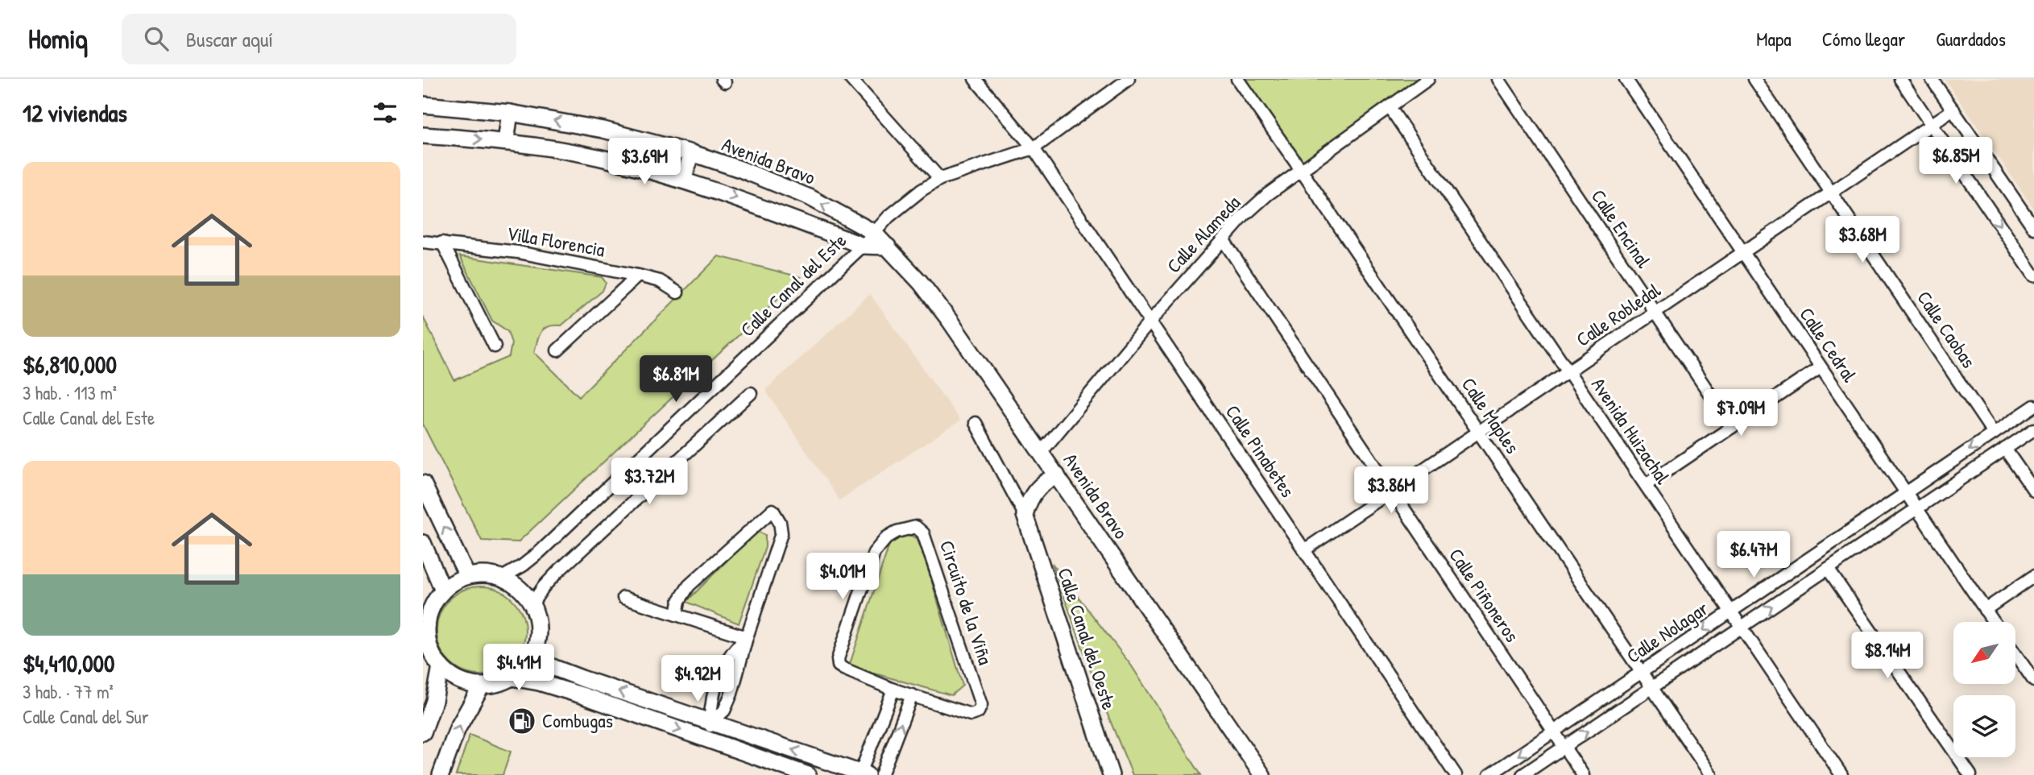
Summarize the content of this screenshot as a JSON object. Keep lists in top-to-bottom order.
{
  "streets": {
    "main road": ["Avenida Bravo", "Calle Canal del Oeste"],
    "street": [
      "Calle Encinal",
      "Calle Alameda",
      "Villa Florencia",
      "Calle Canal del Este",
      "Calle Robledal",
      "Calle Caobas",
      "Calle Cedral",
      "Calle Maples",
      "Avenida Huizachal",
      "Calle Pinabetes",
      "Calle Piñoneros",
      "Circuito de la Viña",
      "Calle Nolagar"
    ]
  },
  "crossings": [
    ["Avenida Bravo", "Calle Alameda"],
    ["Avenida Bravo", "Calle Canal del Este"],
    ["Calle Encinal", "Calle Robledal"],
    ["Calle Alameda", "Calle Maples"],
    ["Calle Alameda", "Avenida Huizachal"],
    ["Calle Alameda", "Calle Pinabetes"],
    ["Calle Alameda", "Calle Piñoneros"],
    ["Calle Canal del Este", "Calle Pinabetes"],
    ["Calle Robledal", "Calle Caobas"],
    ["Calle Robledal", "Calle Cedral"],
    ["Calle Robledal", "Calle Maples"],
    ["Calle Robledal", "Avenida Huizachal"],
    ["Calle Robledal", "Calle Pinabetes"],
    ["Calle Robledal", "Calle Piñoneros"],
    ["Calle Caobas", "Calle Nolagar"],
    ["Calle Cedral", "Calle Nolagar"],
    ["Calle Maples", "Calle Nolagar"],
    ["Avenida Huizachal", "Calle Nolagar"],
    ["Calle Piñoneros", "Calle Nolagar"]
  ],
  "places": {
    "fuel station": ["Combugas"]
  },
  "north": "bottom left",
  "page": {
    "header": "Homiq",
    "search": "Buscar aquí",
    "nav": ["Mapa", "Cómo llegar", "Guardados"],
    "heading": "12 viviendas",
    "price": [
      "$6.85M",
      "$3.69M",
      "$3.68M",
      "$6.81M",
      "$7.09M",
      "$3.72M",
      "$3.86M",
      "$6.47M",
      "$4.01M",
      "$8.14M",
      "$4.41M",
      "$4.92M"
    ],
    "list": [
      {
        "name": "$6,810,000",
        "note": "3 hab. · 113 m² · Calle Canal del Este"
      },
      {
        "name": "$4,410,000",
        "note": "3 hab. · 77 m² · Calle Canal del Sur"
      }
    ]
  }
}
